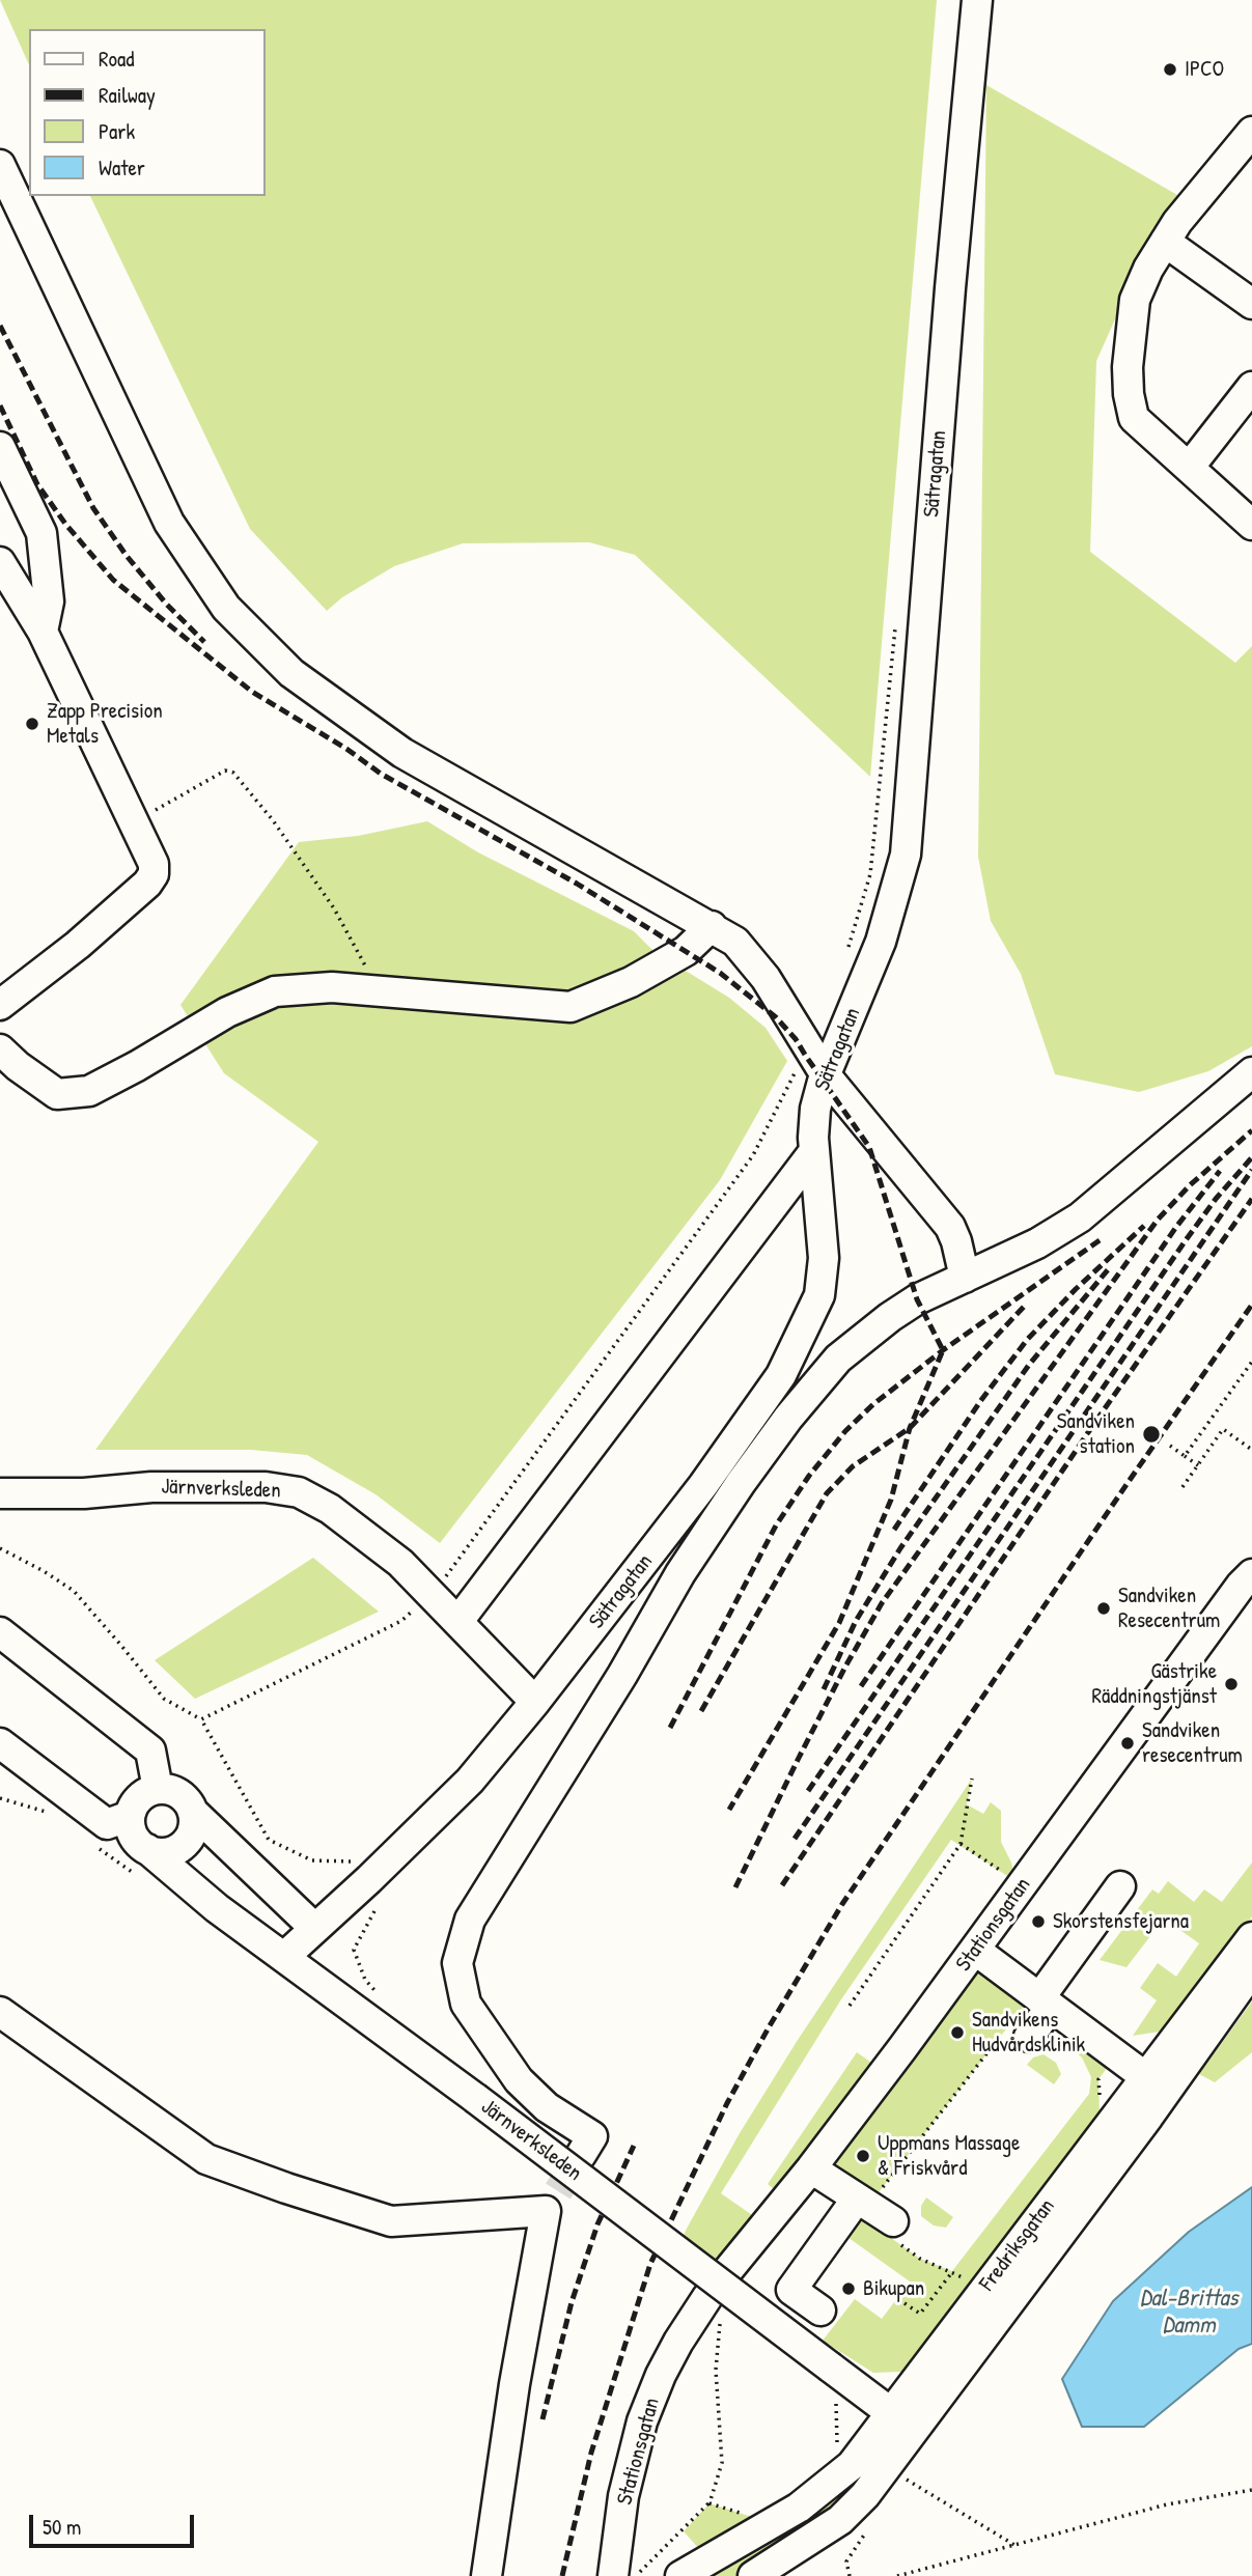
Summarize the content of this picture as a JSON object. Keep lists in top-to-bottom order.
{
  "streets": {
    "street": [
      "Sätragatan",
      "Järnverksleden",
      "Stationsgatan",
      "Fredriksgatan"
    ]
  },
  "crossings": [
    ["Sätragatan", "Järnverksleden"],
    ["Järnverksleden", "Fredriksgatan"]
  ],
  "water": ["Dal-Brittas Damm"],
  "places": [
    "IPCO",
    "Zapp Precision Metals",
    "Sandviken station",
    "Sandviken Resecentrum",
    "Gästrike Räddningstjänst",
    "Sandviken resecentrum",
    "Skorstensfejarna",
    "Sandvikens Hudvårdsklinik",
    "Uppmans Massage & Friskvård",
    "Bikupan"
  ],
  "legend": [
    "Road",
    "Railway",
    "Park",
    "Water"
  ],
  "scale_bar": "50 m"
}
